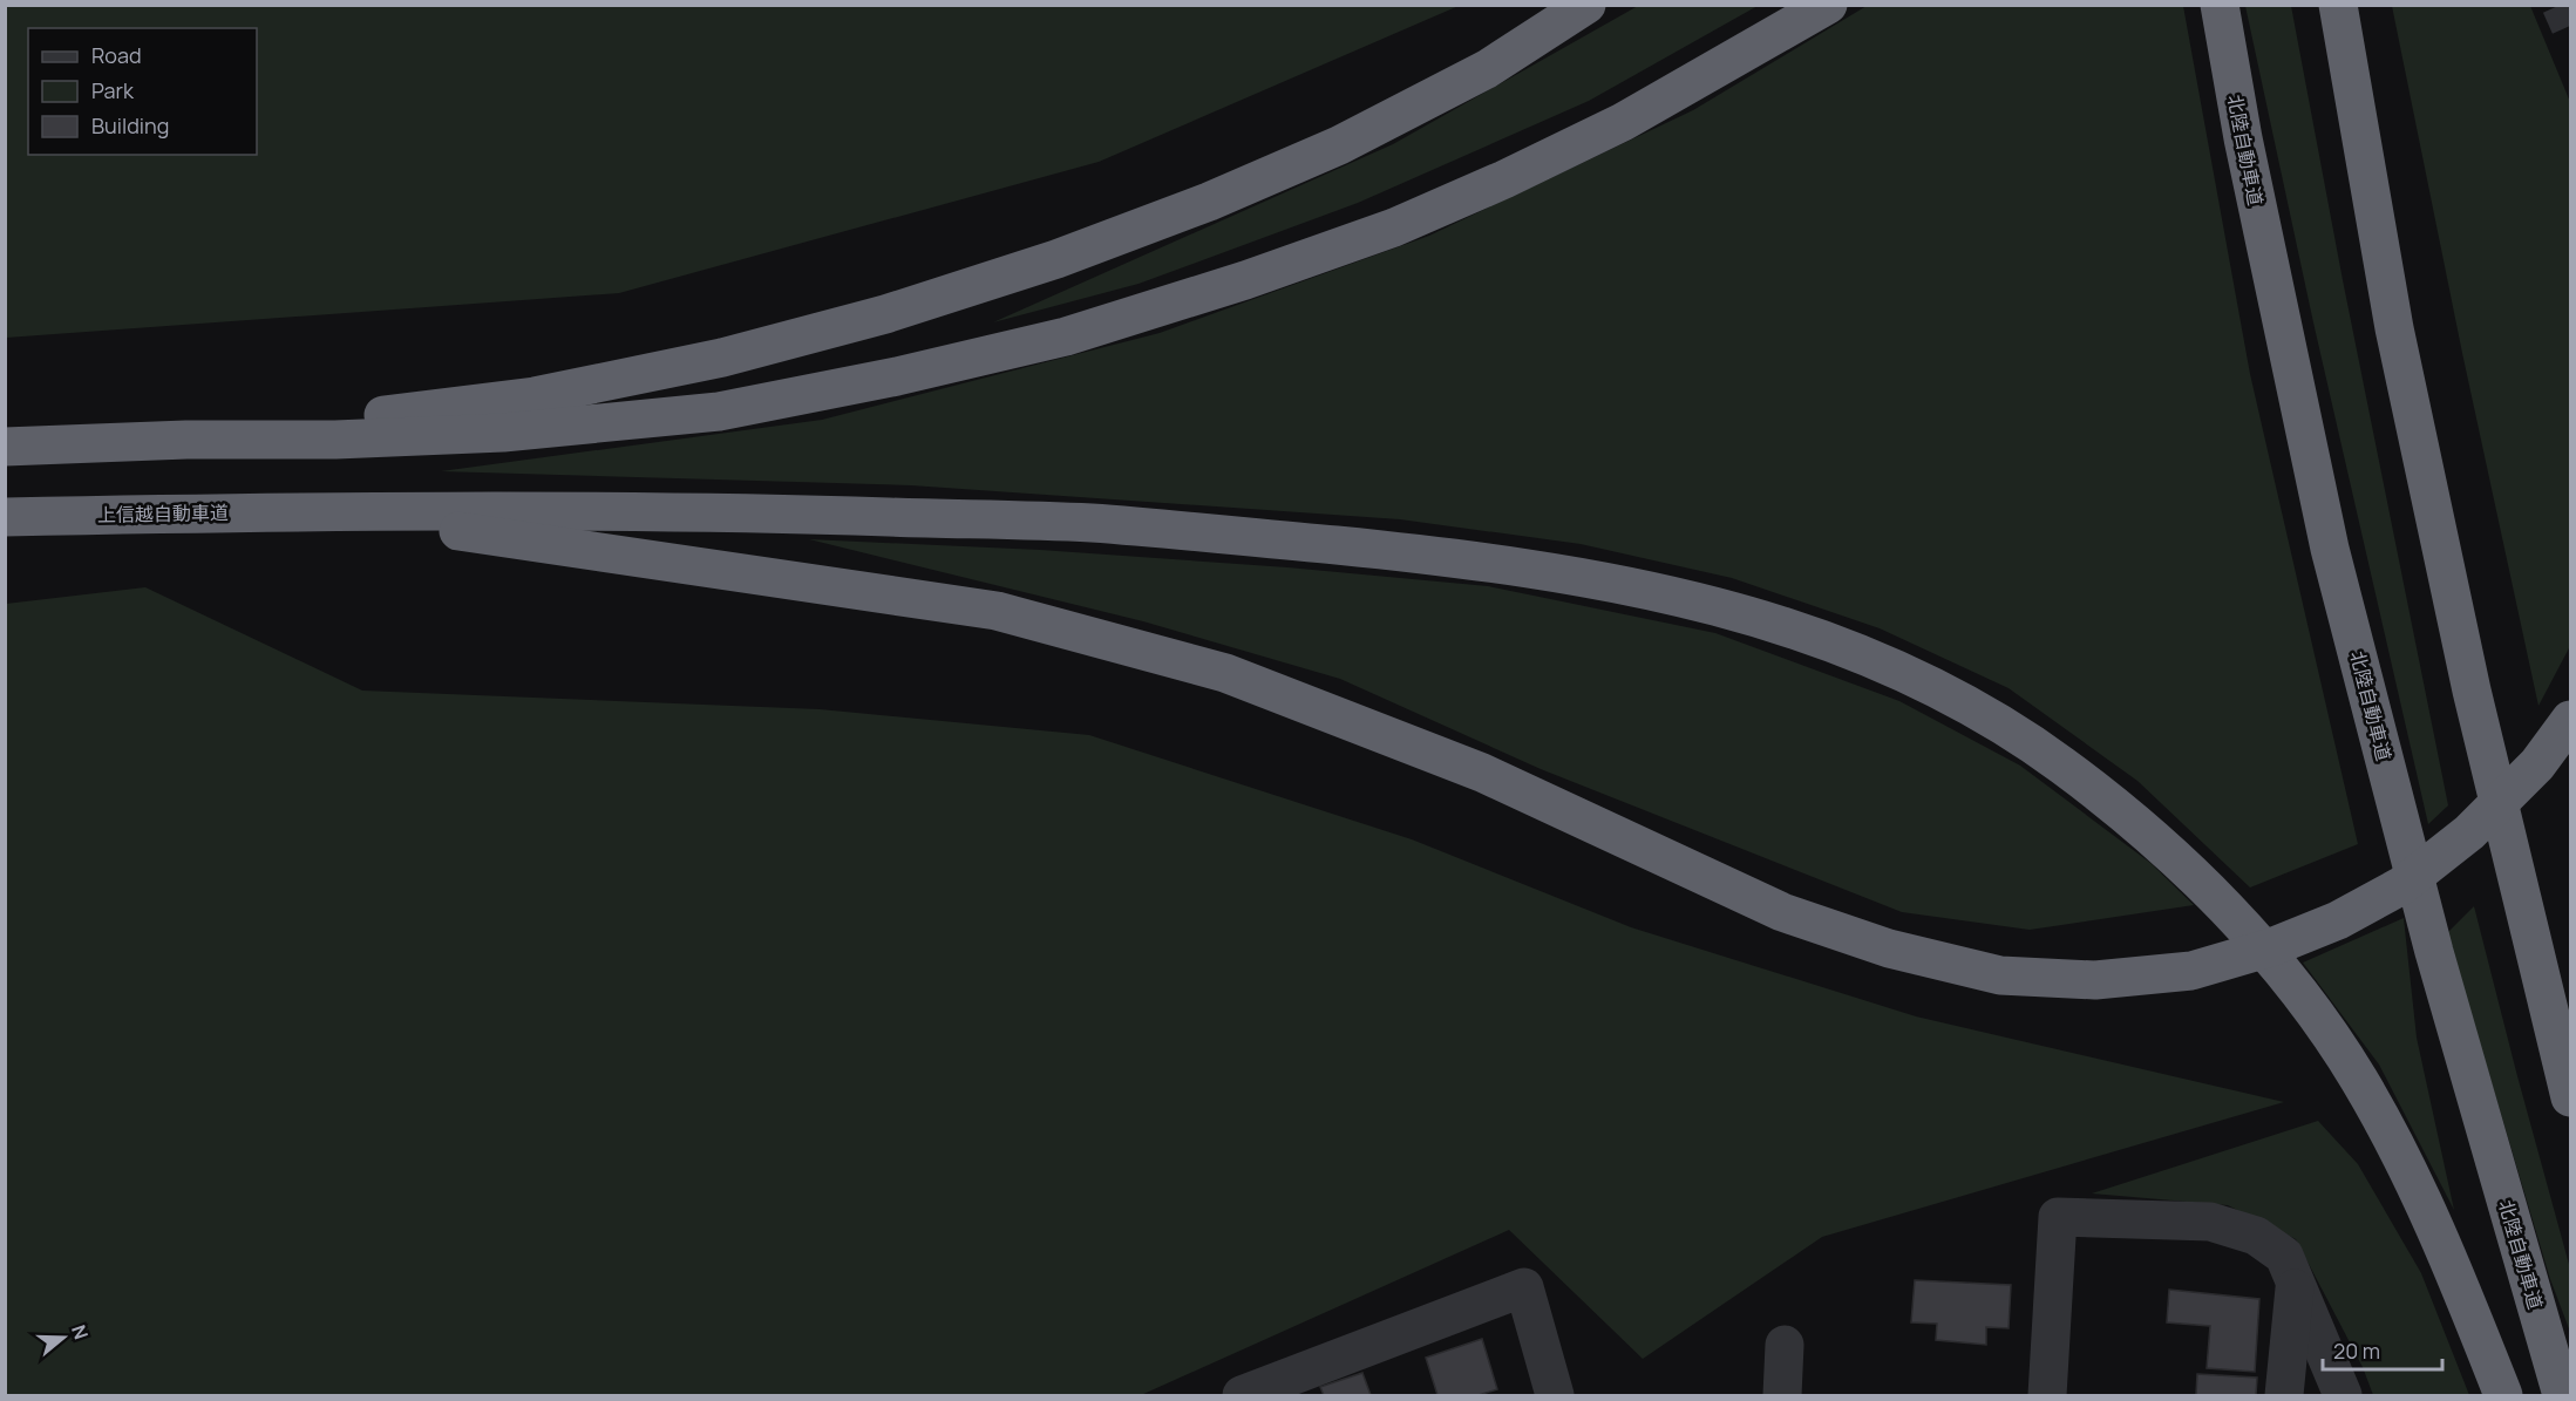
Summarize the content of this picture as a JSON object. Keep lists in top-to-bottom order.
{
  "streets": {
    "highway": ["北陸自動車道", "上信越自動車道"]
  },
  "legend": ["Road", "Park", "Building"],
  "scale_bar": "20 m",
  "north": "right"
}
